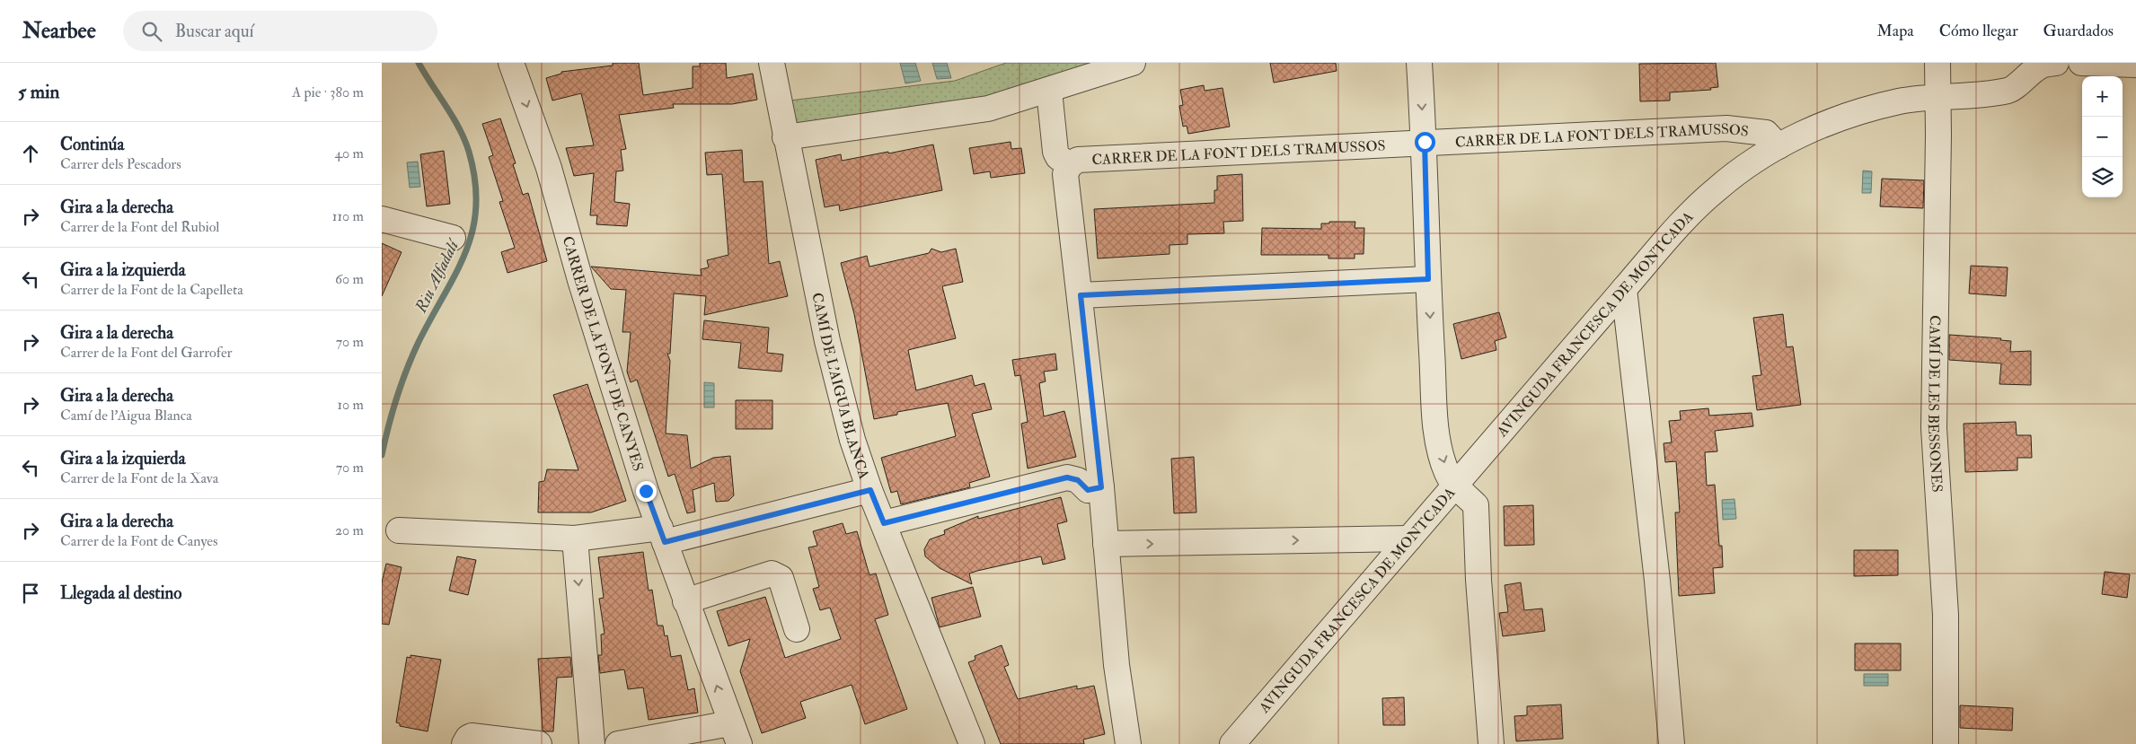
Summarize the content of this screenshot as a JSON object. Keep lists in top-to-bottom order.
{
  "streets": {
    "street": [
      "CARRER DE LA FONT DELS TRAMUSSOS",
      "AVINGUDA FRANCESCA DE MONTCADA",
      "CARRER DE LA FONT DE CANYES",
      "CAMÍ DE L’AIGUA BLANCA",
      "CAMÍ DE LES BESSONES"
    ]
  },
  "crossings": [
    ["CARRER DE LA FONT DELS TRAMUSSOS", "AVINGUDA FRANCESCA DE MONTCADA"],
    ["AVINGUDA FRANCESCA DE MONTCADA", "CAMÍ DE LES BESSONES"]
  ],
  "water": ["Riu Alfadalí"],
  "page": {
    "header": "Nearbee",
    "search": "Buscar aquí",
    "nav": ["Mapa", "Cómo llegar", "Guardados"],
    "heading": ["5 min", "A pie · 380 m"],
    "map_buttons": ["+", "−"],
    "list": [
      ["Continúa", "Carrer dels Pescadors", "40 m"],
      ["Gira a la derecha", "Carrer de la Font del Rubiol", "110 m"],
      ["Gira a la izquierda", "Carrer de la Font de la Capelleta", "60 m"],
      ["Gira a la derecha", "Carrer de la Font del Garrofer", "70 m"],
      ["Gira a la derecha", "Camí de l’Aigua Blanca", "10 m"],
      ["Gira a la izquierda", "Carrer de la Font de la Xava", "70 m"],
      ["Gira a la derecha", "Carrer de la Font de Canyes", "20 m"],
      "Llegada al destino"
    ]
  }
}
